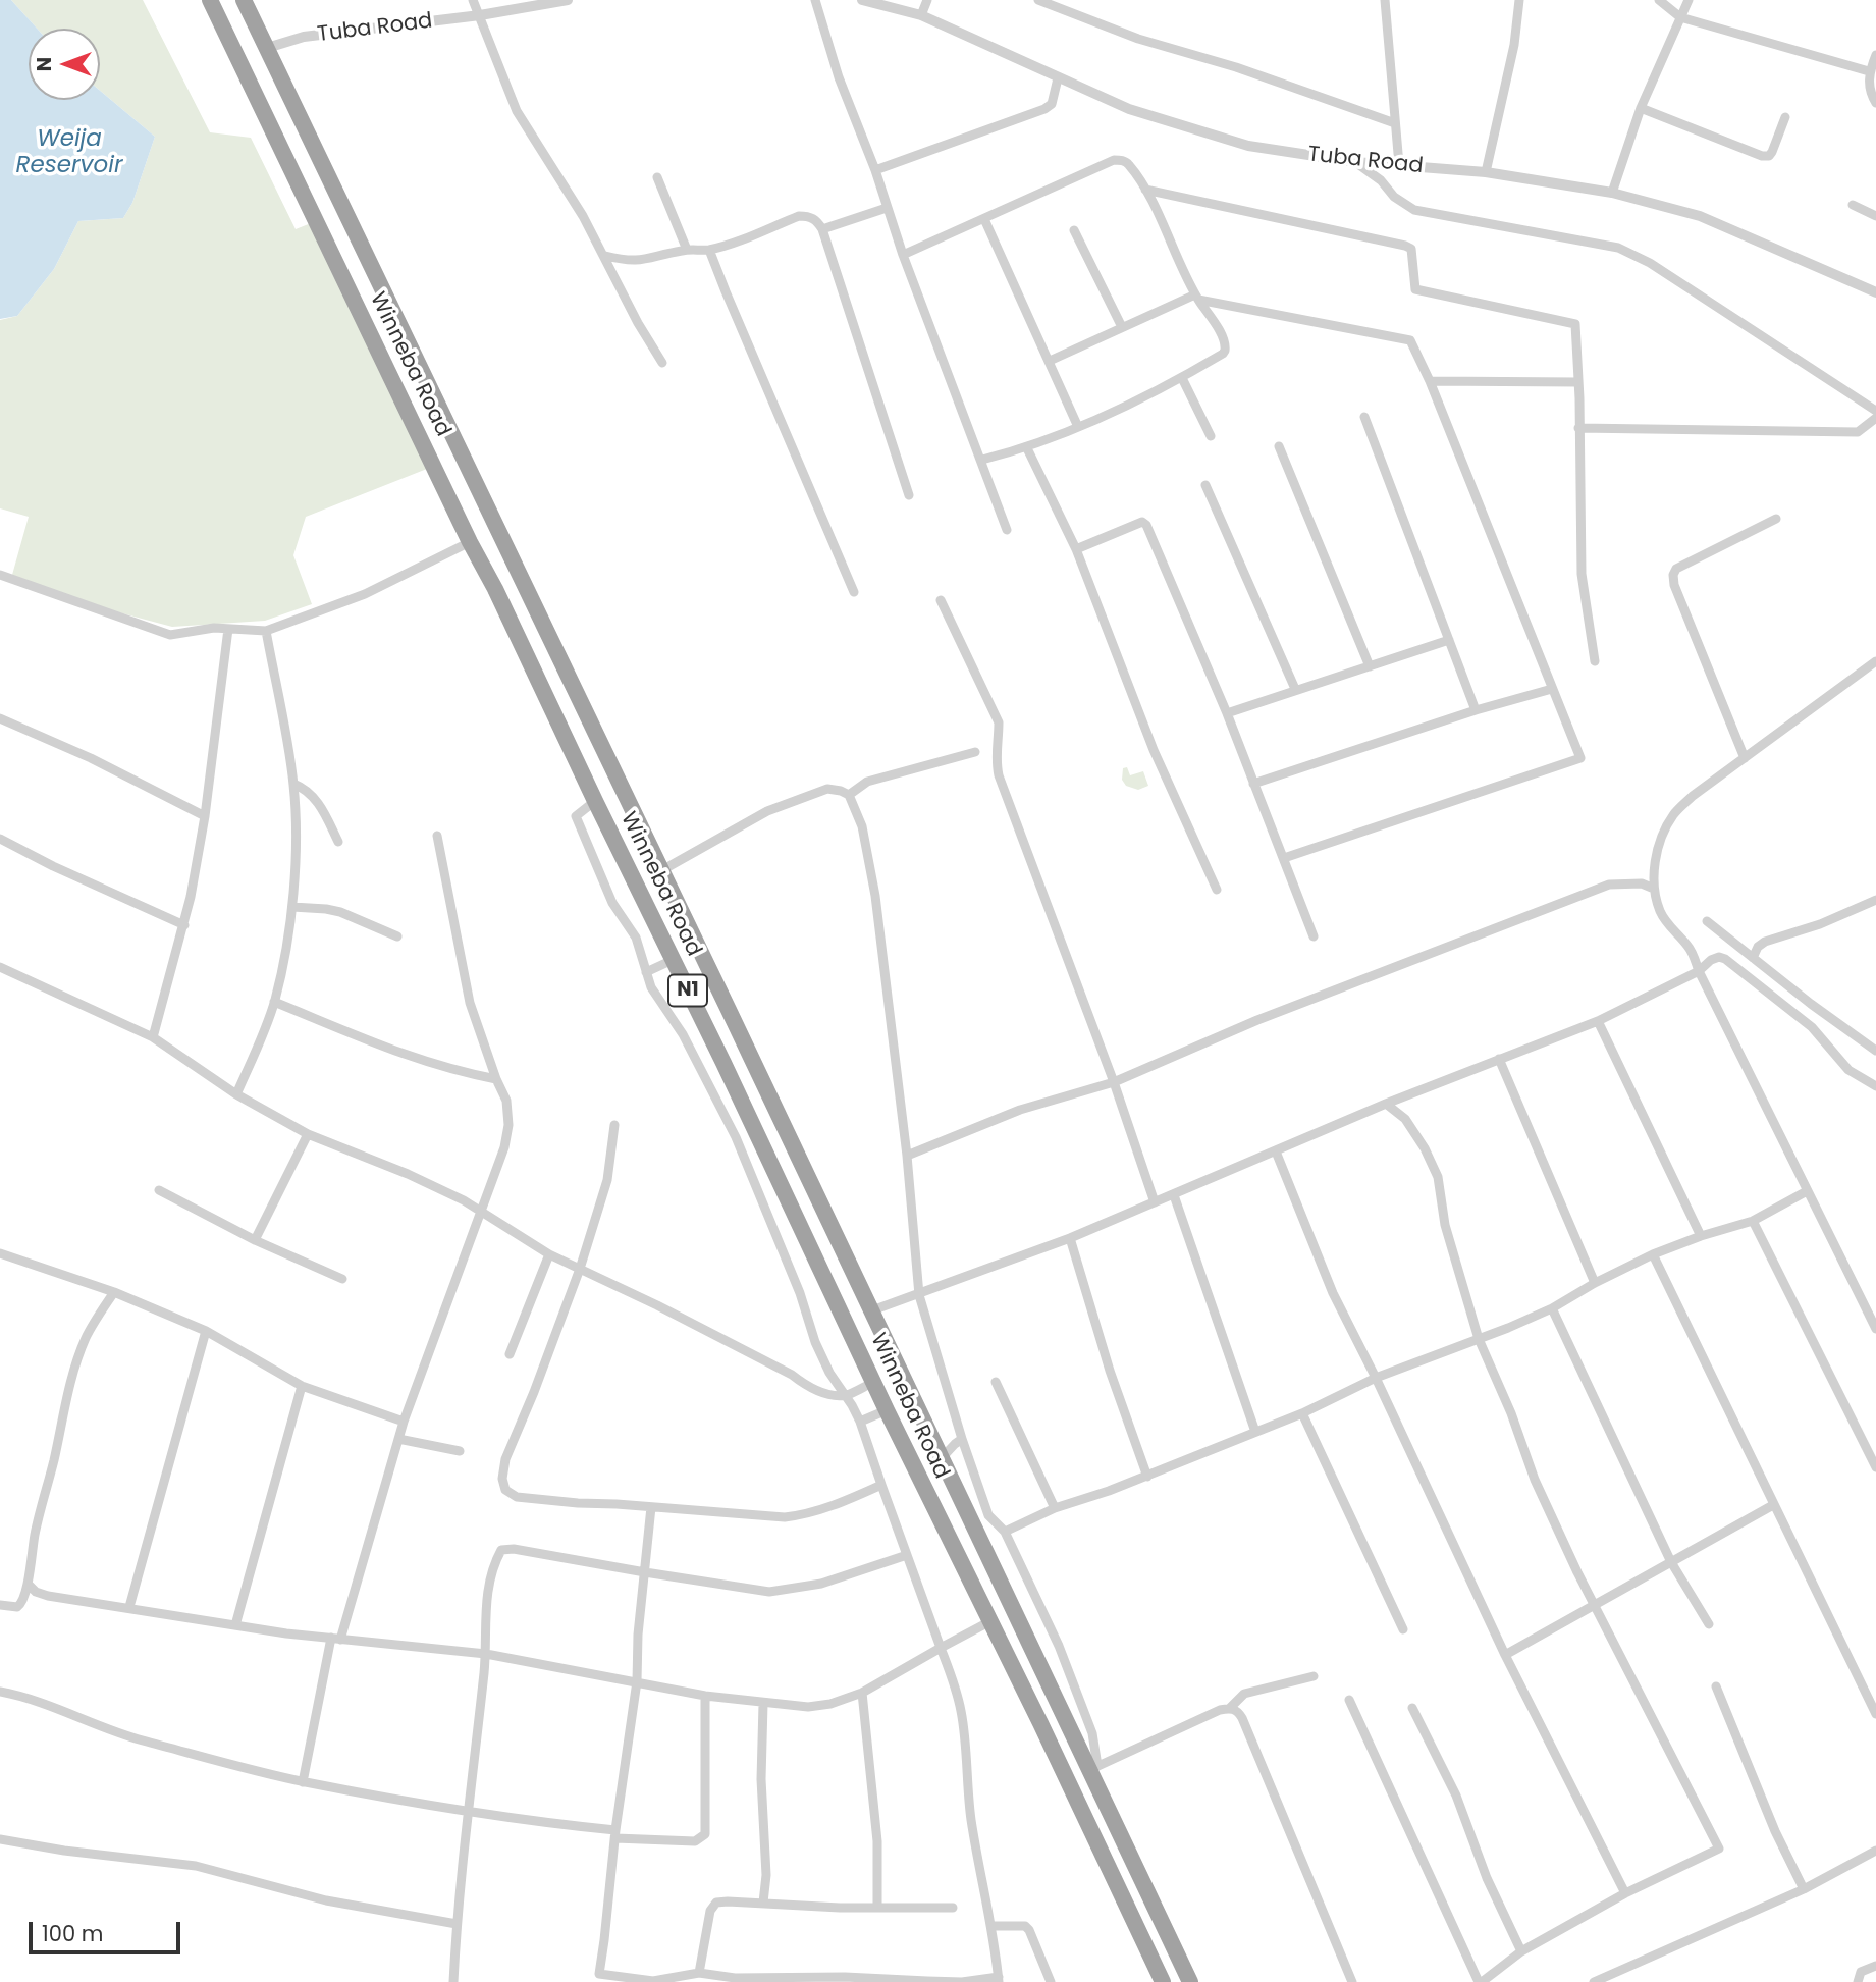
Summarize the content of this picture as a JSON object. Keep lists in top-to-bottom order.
{
  "streets": {
    "highway": ["Winneba Road", "N1"],
    "street": ["Tuba Road"]
  },
  "crossings": [
    ["Tuba Road", "Winneba Road"]
  ],
  "water": ["Weija Reservoir"],
  "scale_bar": "100 m",
  "north": "left"
}
